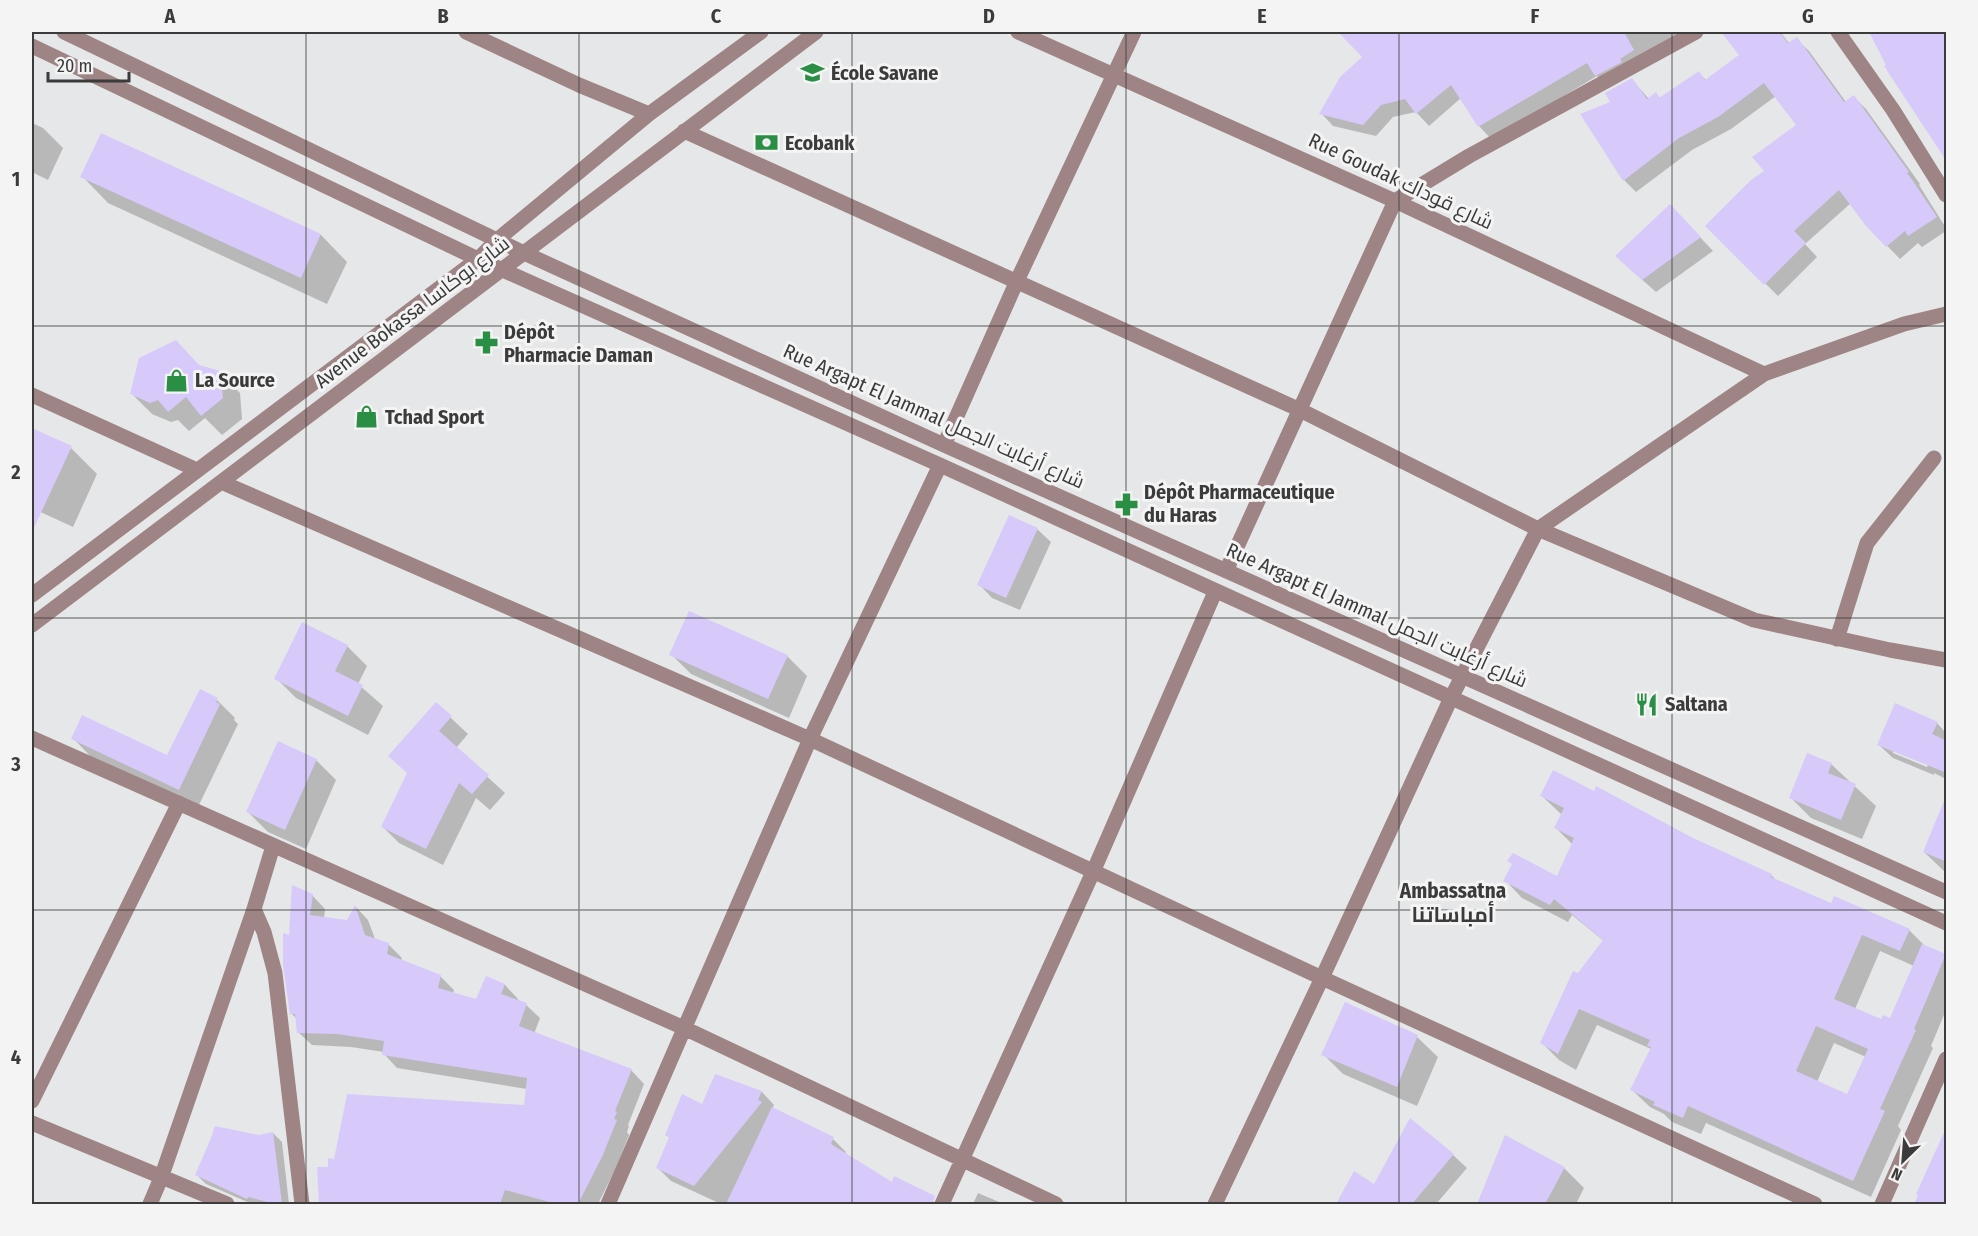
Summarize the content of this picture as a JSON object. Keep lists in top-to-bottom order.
{
  "streets": {
    "street": ["Rue Goudak شارع قوداك", "Avenue Bokassa شارع بوكاسا", "Rue Argapt El Jammal شارع أرغابت الجمل"]
  },
  "crossings": [
    ["Avenue Bokassa شارع بوكاسا", "Rue Argapt El Jammal شارع أرغابت الجمل"]
  ],
  "districts": ["Ambassatna أمباساتنا"],
  "places": {
    "school or university": ["École Savane"],
    "bank": ["Ecobank"],
    "pharmacy": ["Dépôt Pharmacie Daman", "Dépôt Pharmaceutique du Haras"],
    "shop": ["La Source", "Tchad Sport"],
    "restaurant": ["Saltana"]
  },
  "scale_bar": "20 m",
  "north": "bottom left",
  "grid": {
    "columns": [
      "A",
      "B",
      "C",
      "D",
      "E",
      "F",
      "G"
    ],
    "rows": [
      "1",
      "2",
      "3",
      "4"
    ]
  }
}
